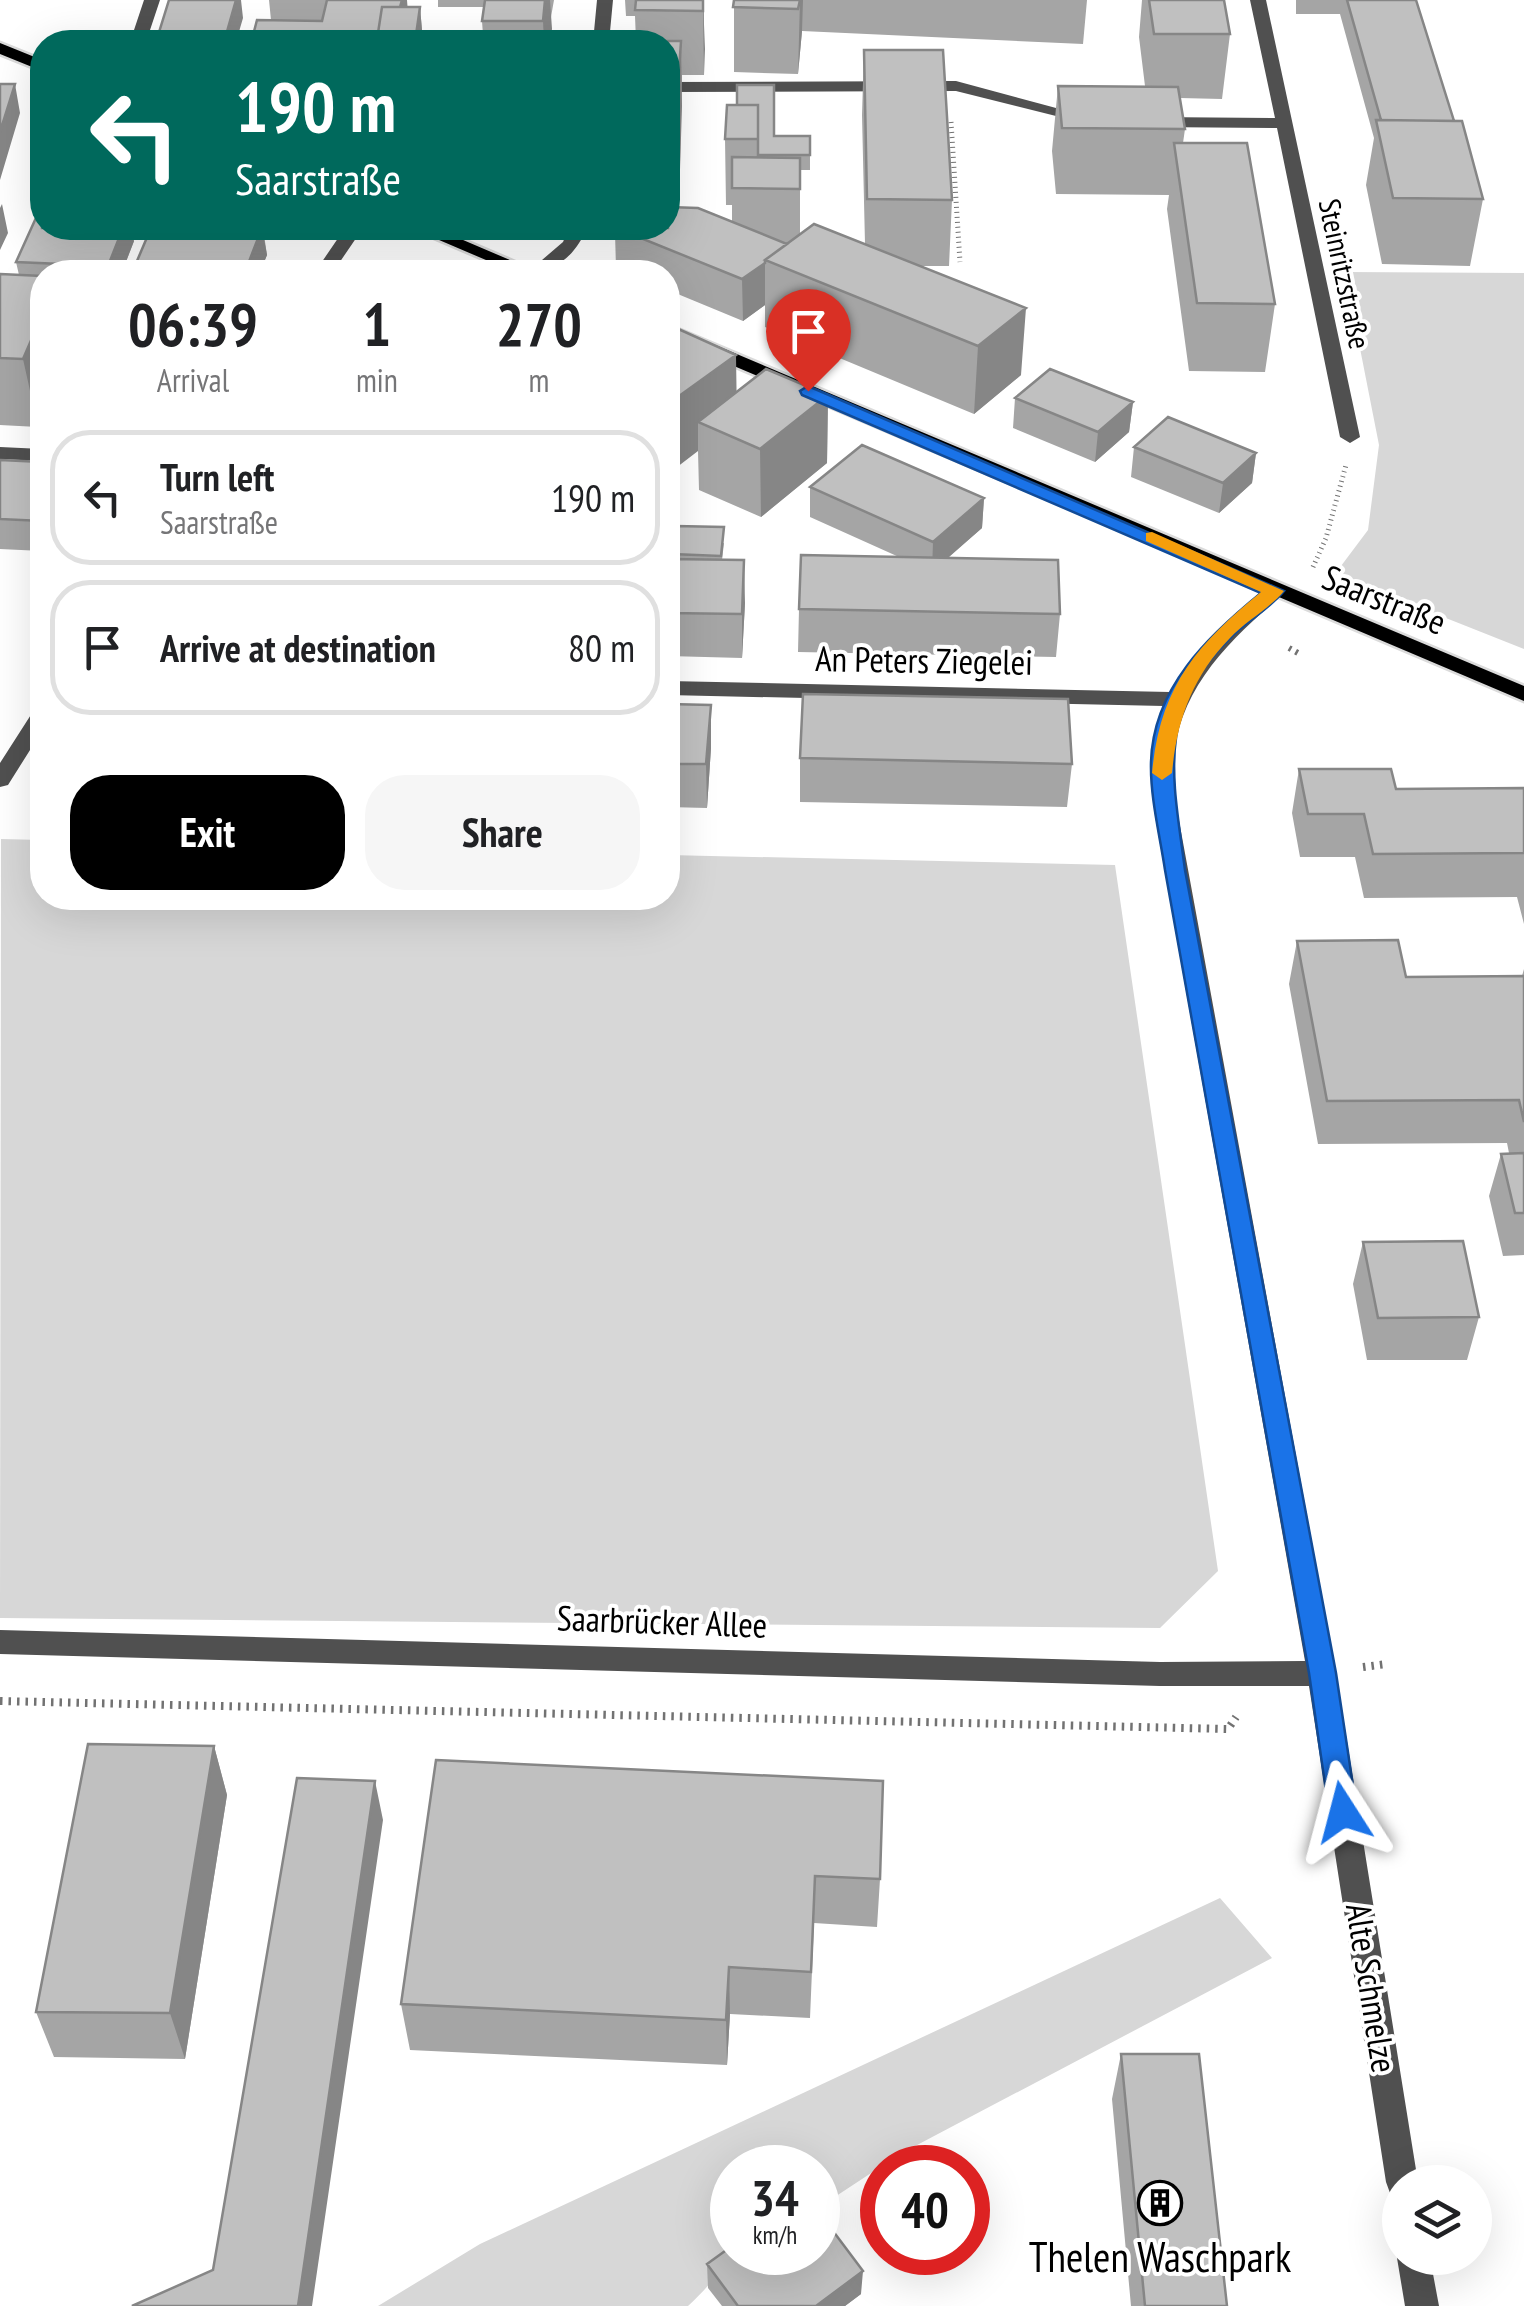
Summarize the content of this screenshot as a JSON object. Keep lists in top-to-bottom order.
{
  "streets": {
    "main road": ["Saarstraße"],
    "street": [
      "Steinritzstraße",
      "An Peters Ziegelei",
      "Saarbrücker Allee",
      "Alte Schmelze"
    ]
  },
  "crossings": [
    ["Saarstraße", "Alte Schmelze"],
    ["An Peters Ziegelei", "Alte Schmelze"],
    ["Saarbrücker Allee", "Alte Schmelze"]
  ],
  "places": {
    "building": ["Thelen Waschpark"]
  },
  "page": {
    "turn": ["190 m", "Saarstraße"],
    "eta": [
      "06:39",
      "Arrival",
      "1",
      "min",
      "270",
      "m"
    ],
    "list": [
      {
        "name": "Turn left",
        "note": "Saarstraße",
        "value": "190 m"
      },
      {
        "name": "Arrive at destination",
        "value": "80 m"
      }
    ],
    "buttons": ["Exit", "Share"],
    "speed": "34 km/h",
    "limit": "40"
  }
}
